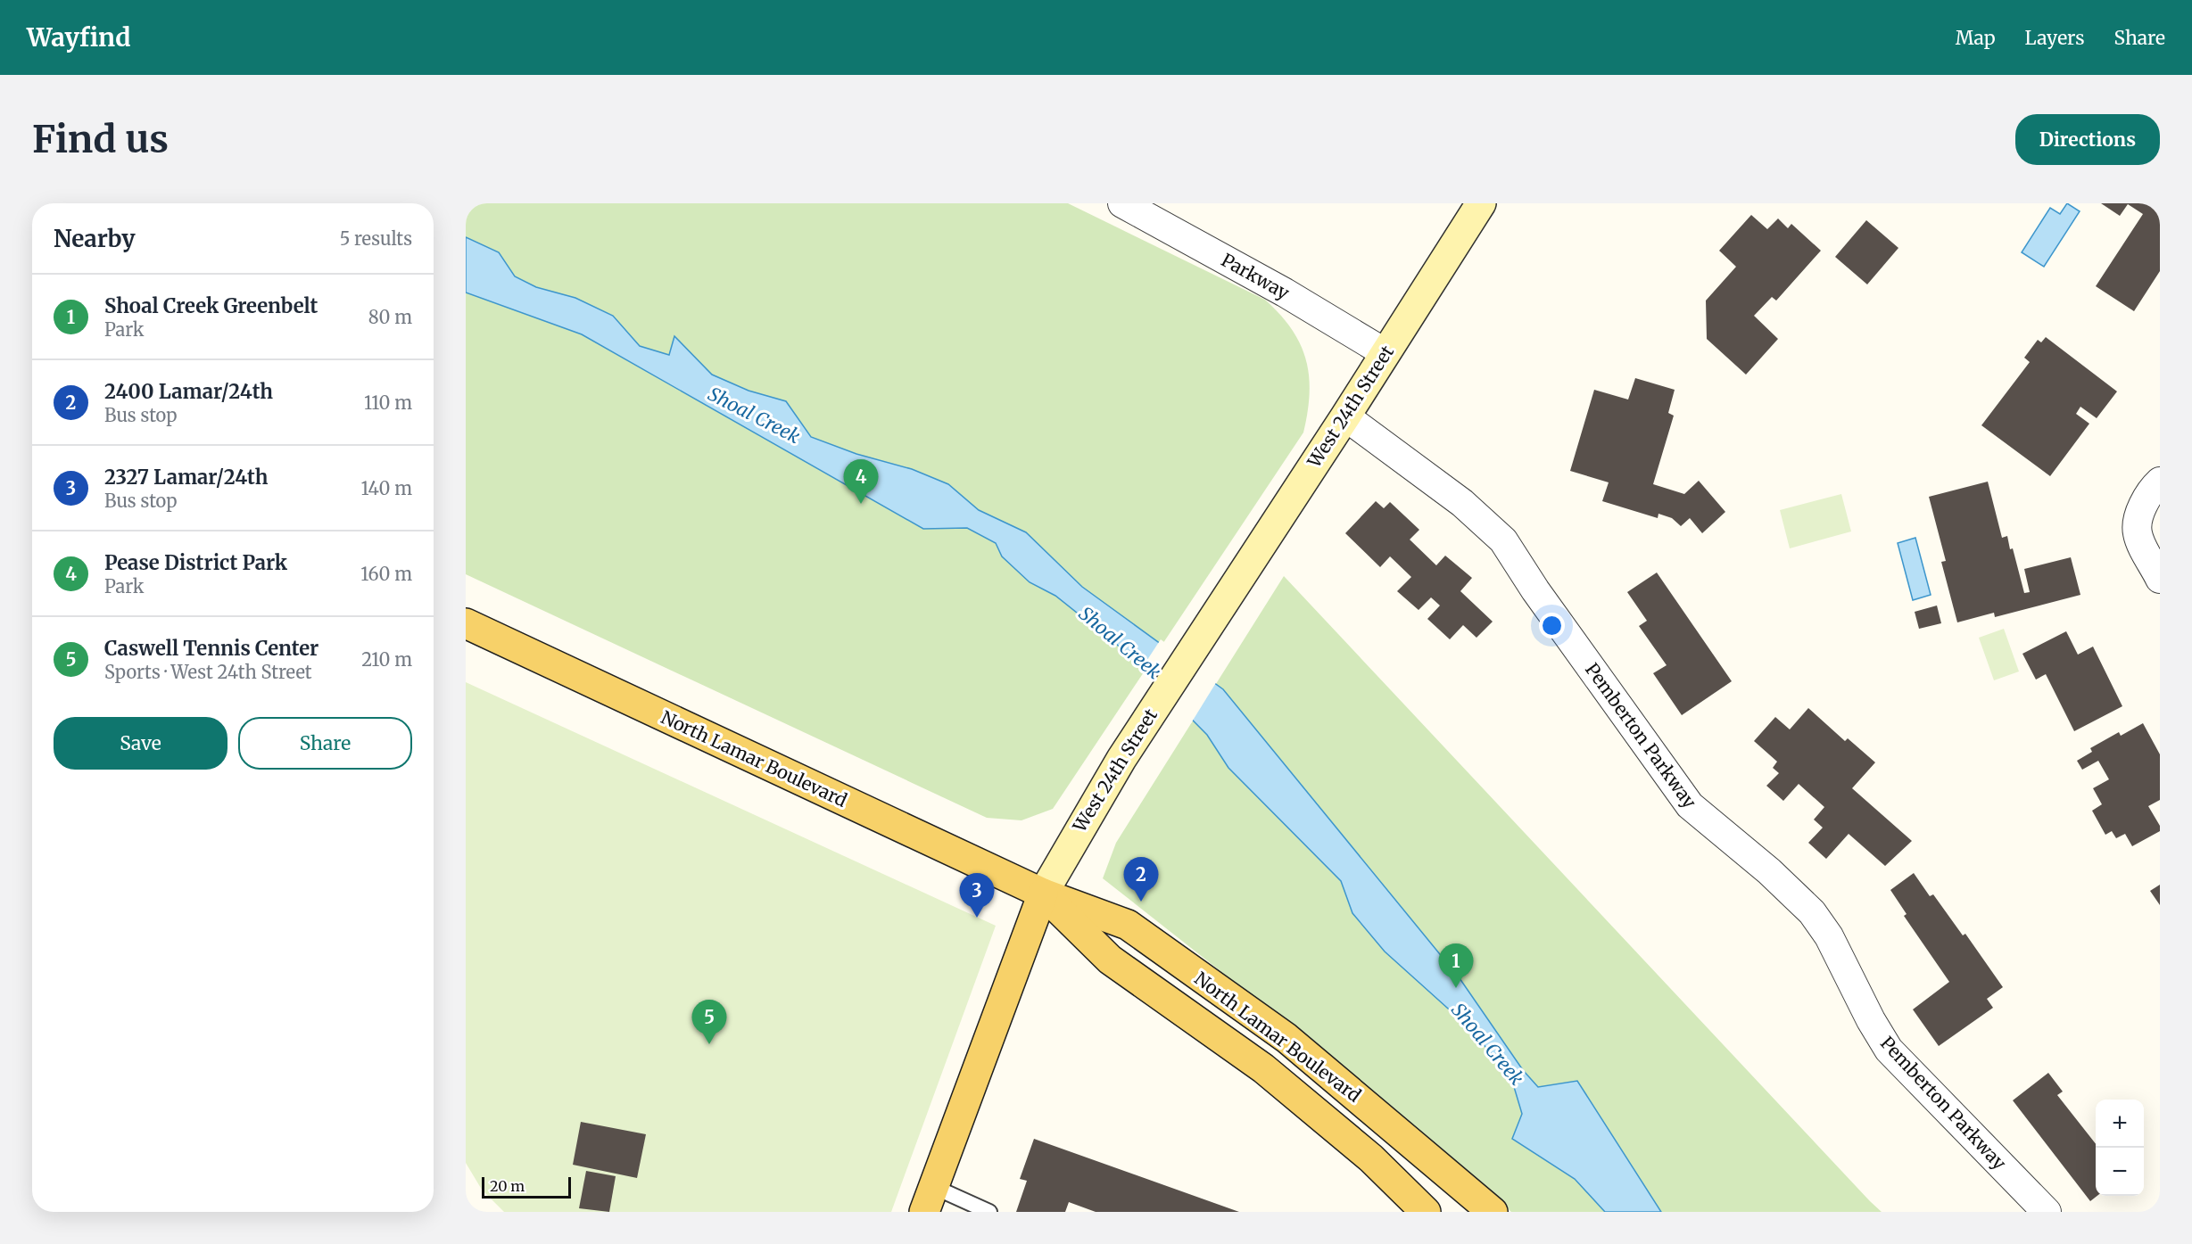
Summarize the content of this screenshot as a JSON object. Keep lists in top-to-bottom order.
{
  "streets": {
    "main road": ["West 24th Street", "North Lamar Boulevard"],
    "street": ["Parkway", "Pemberton Parkway"]
  },
  "crossings": [
    ["Parkway", "West 24th Street"],
    ["West 24th Street", "Pemberton Parkway"],
    ["West 24th Street", "North Lamar Boulevard"]
  ],
  "water": ["Shoal Creek"],
  "scale_bar": "20 m",
  "page": {
    "header": "Wayfind",
    "nav": ["Map", "Layers", "Share"],
    "buttons": [
      "Directions",
      ["Save", "Share"]
    ],
    "title": "Find us",
    "heading": ["Nearby", "5 results"],
    "list": [
      {
        "mark": "1",
        "name": "Shoal Creek Greenbelt",
        "note": "Park",
        "value": "80 m"
      },
      {
        "mark": "2",
        "name": "2400 Lamar/24th",
        "note": "Bus stop",
        "value": "110 m"
      },
      {
        "mark": "3",
        "name": "2327 Lamar/24th",
        "note": "Bus stop",
        "value": "140 m"
      },
      {
        "mark": "4",
        "name": "Pease District Park",
        "note": "Park",
        "value": "160 m"
      },
      {
        "mark": "5",
        "name": "Caswell Tennis Center",
        "note": "Sports · West 24th Street",
        "value": "210 m"
      }
    ],
    "pins": [
      "4",
      "2",
      "3",
      "1",
      "5"
    ],
    "map_buttons": ["+", "−"],
    "scale": "20 m"
  }
}
